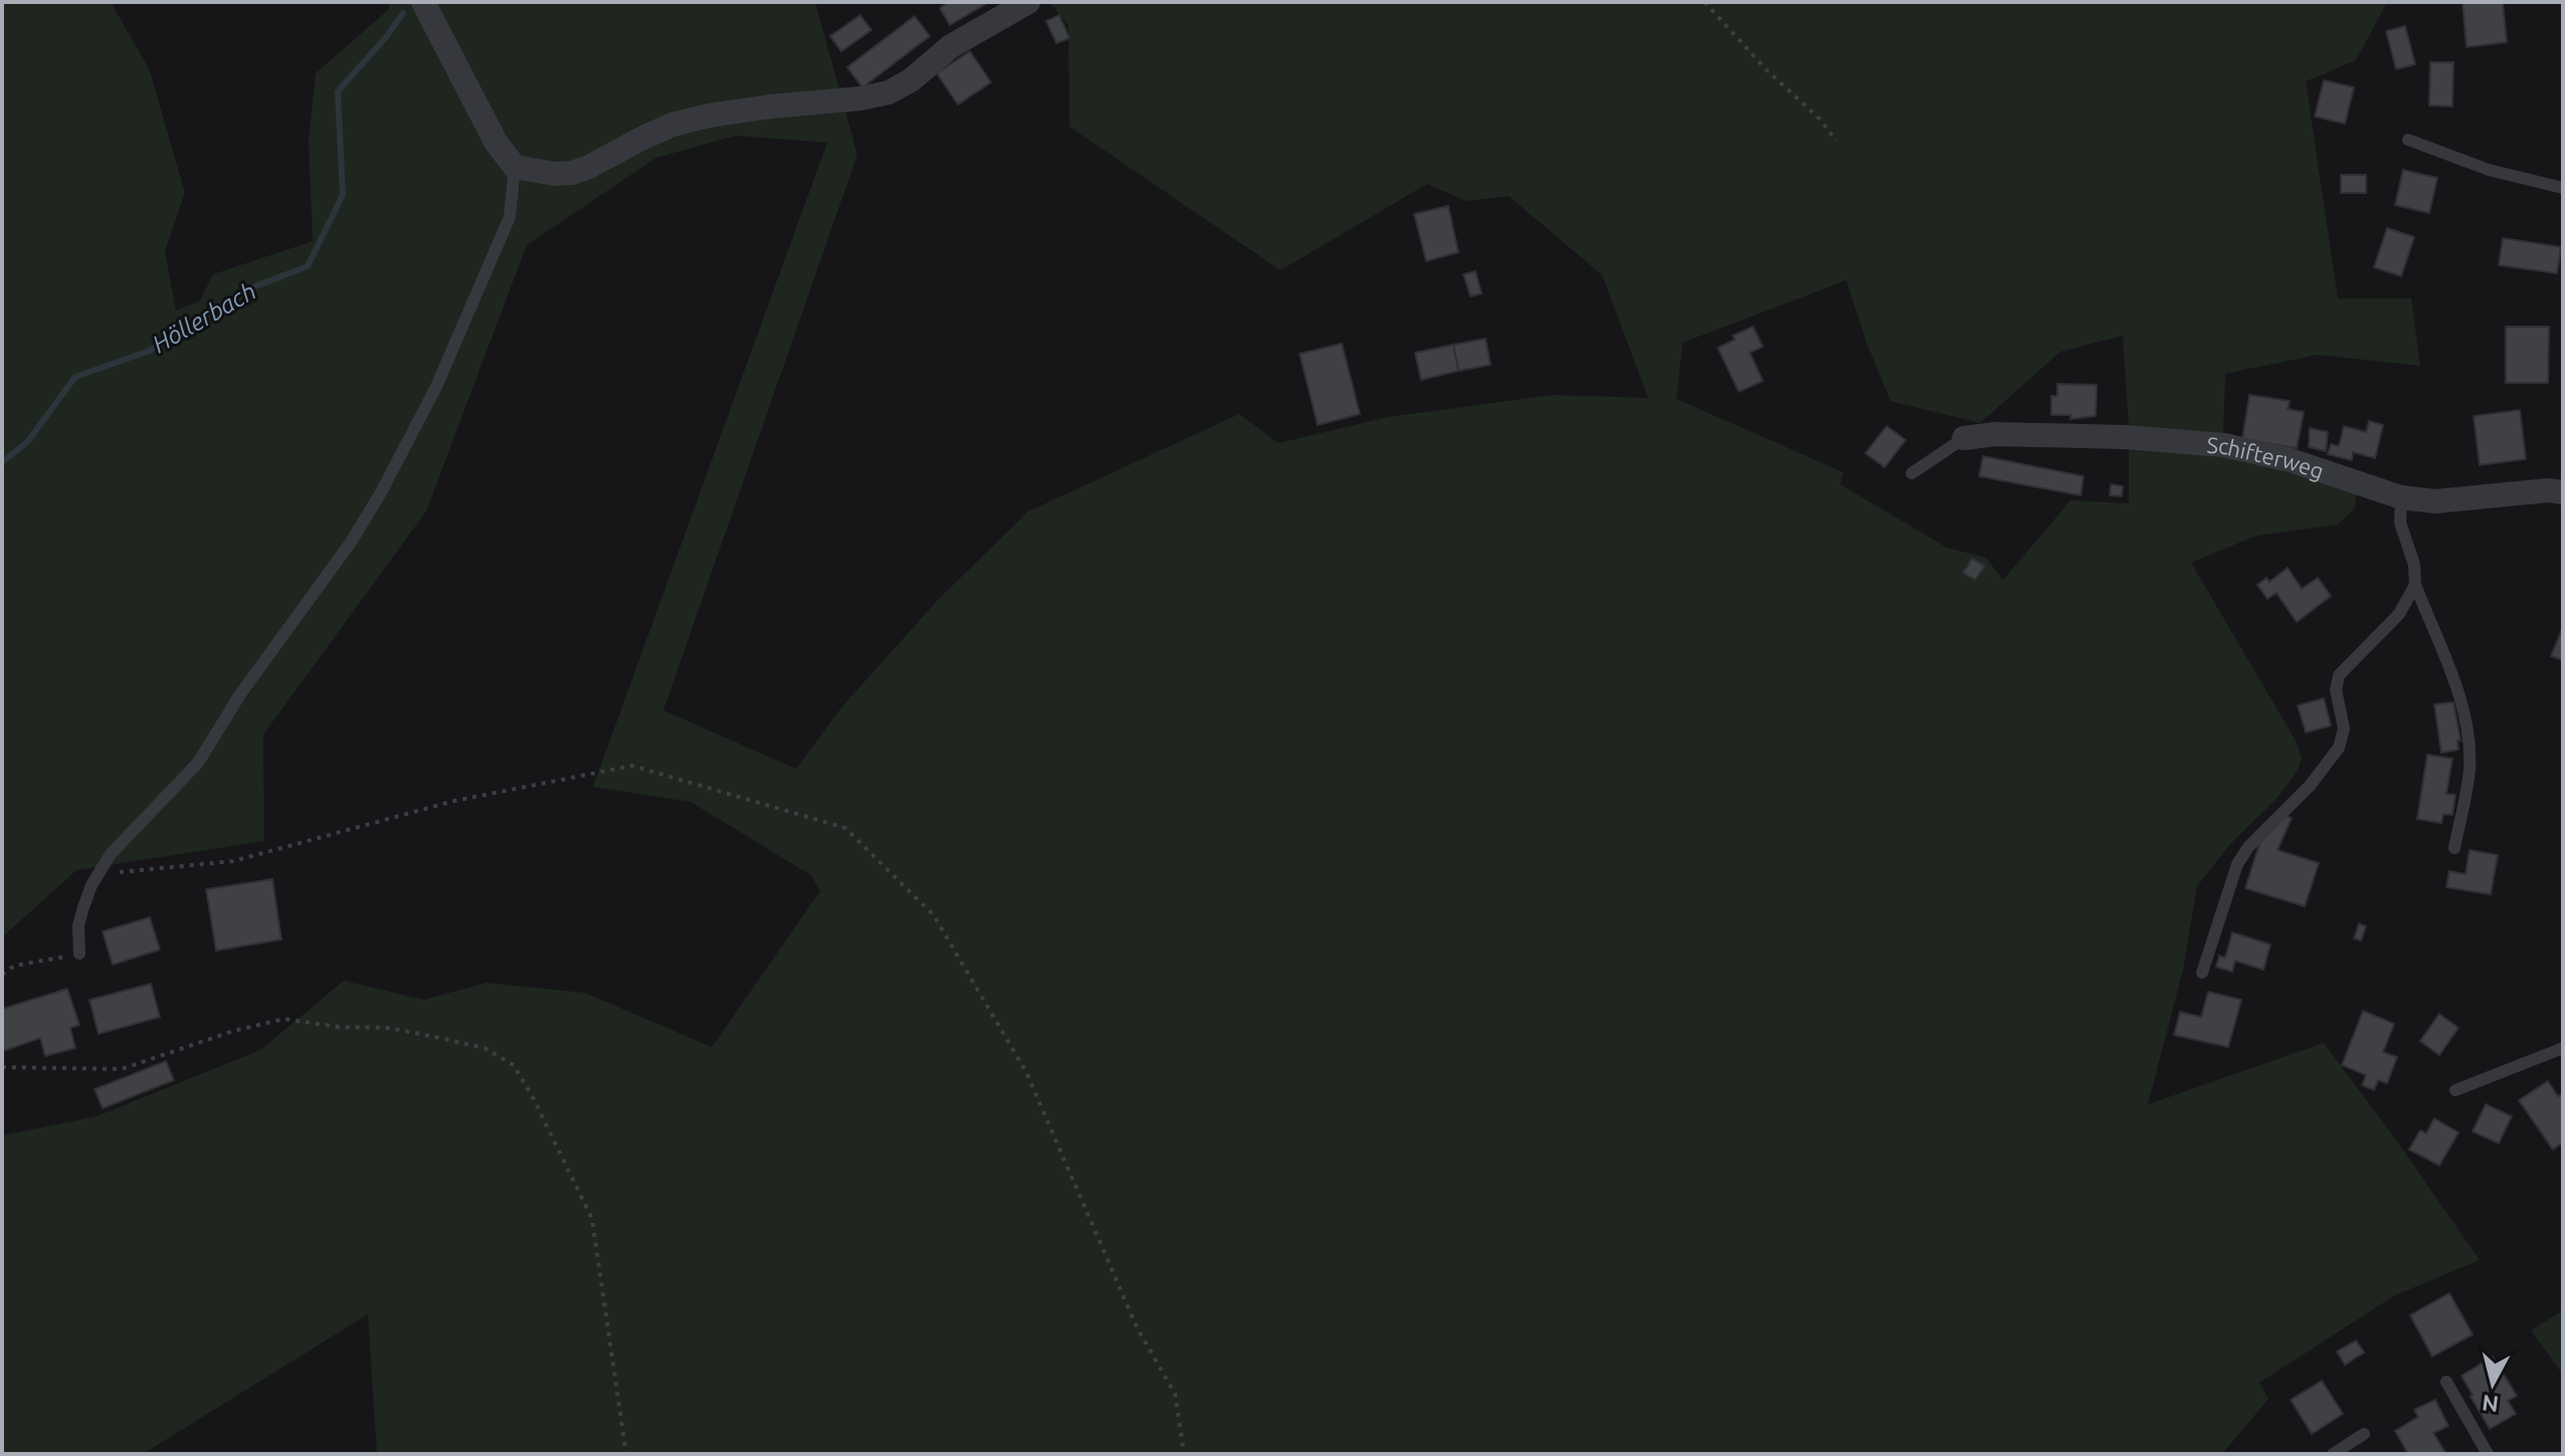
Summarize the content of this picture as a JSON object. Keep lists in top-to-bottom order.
{
  "streets": {
    "street": ["Schifterweg"]
  },
  "water": ["Höllerbach"],
  "north": "bottom"
}
